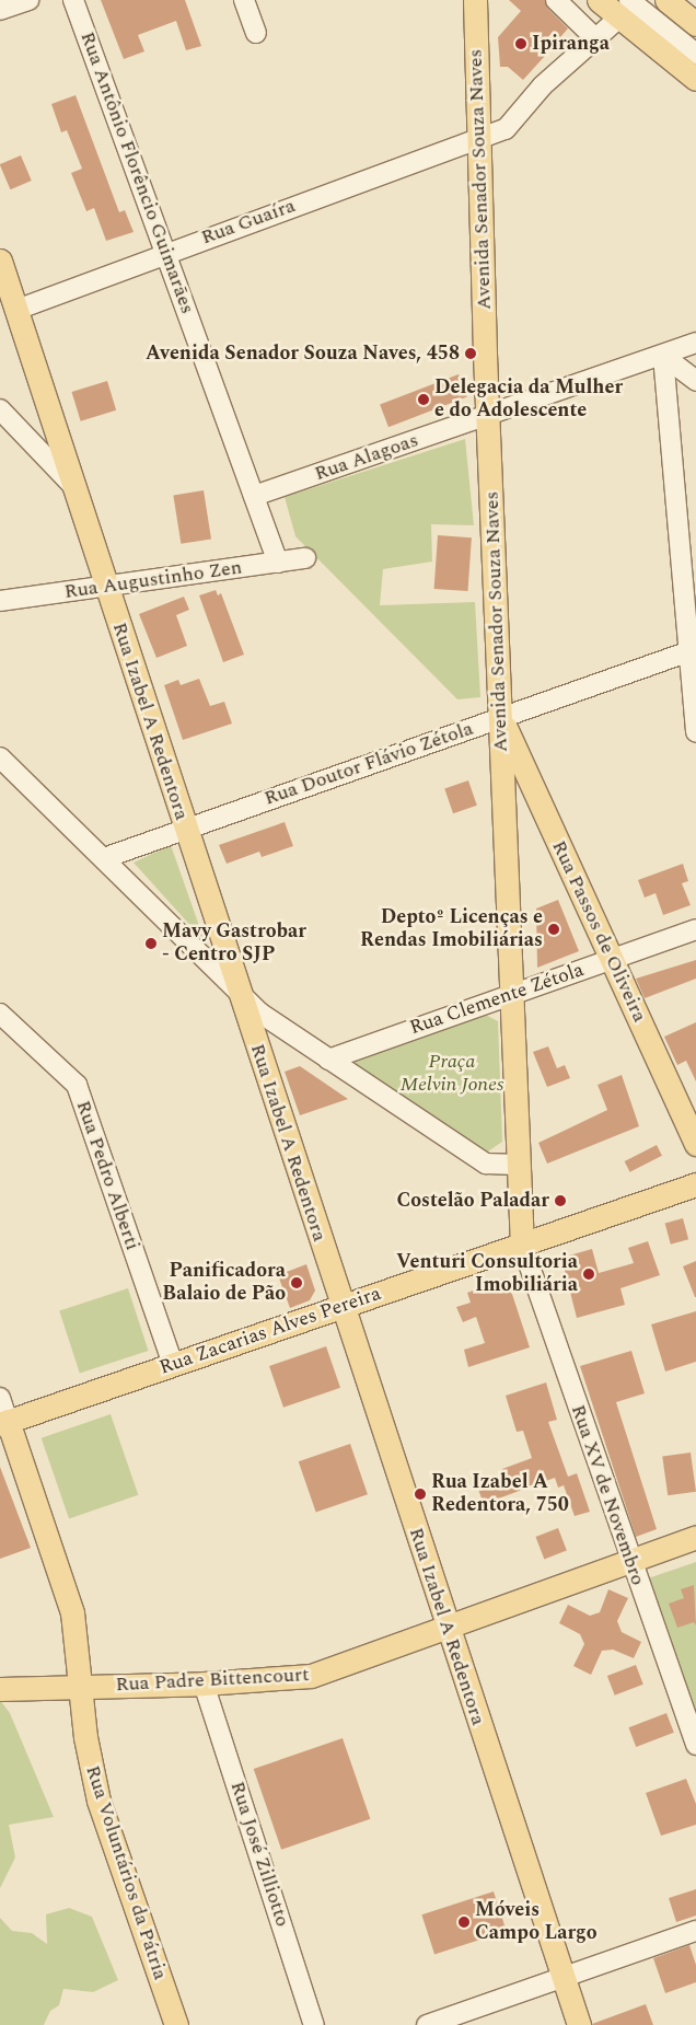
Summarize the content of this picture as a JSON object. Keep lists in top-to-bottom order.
{
  "streets": {
    "main road": [
      "Avenida Senador Souza Naves",
      "Rua Izabel A Redentora",
      "Rua Passos de Oliveira",
      "Rua Zacarias Alves Pereira",
      "Rua Padre Bittencourt",
      "Rua Voluntários da Pátria"
    ],
    "street": [
      "Rua Antônio Florêncio Guimarães",
      "Rua Guaíra",
      "Rua Alagoas",
      "Rua Augustinho Zen",
      "Rua Doutor Flávio Zétola",
      "Rua Clemente Zétola",
      "Rua Pedro Alberti",
      "Rua XV de Novembro",
      "Rua José Zilliotto"
    ]
  },
  "crossings": [
    ["Rua Antônio Florêncio Guimarães", "Rua Guaíra"],
    ["Rua Antônio Florêncio Guimarães", "Rua Alagoas"],
    ["Rua Antônio Florêncio Guimarães", "Rua Augustinho Zen"],
    ["Avenida Senador Souza Naves", "Rua Guaíra"],
    ["Avenida Senador Souza Naves", "Rua Alagoas"],
    ["Avenida Senador Souza Naves", "Rua Doutor Flávio Zétola"],
    ["Avenida Senador Souza Naves", "Rua Passos de Oliveira"],
    ["Avenida Senador Souza Naves", "Rua Clemente Zétola"],
    ["Avenida Senador Souza Naves", "Rua Zacarias Alves Pereira"],
    ["Avenida Senador Souza Naves", "Rua XV de Novembro"],
    ["Rua Guaíra", "Rua Izabel A Redentora"],
    ["Rua Augustinho Zen", "Rua Izabel A Redentora"],
    ["Rua Izabel A Redentora", "Rua Doutor Flávio Zétola"],
    ["Rua Izabel A Redentora", "Rua Zacarias Alves Pereira"],
    ["Rua Izabel A Redentora", "Rua Padre Bittencourt"],
    ["Rua Doutor Flávio Zétola", "Rua Passos de Oliveira"],
    ["Rua Passos de Oliveira", "Rua Clemente Zétola"],
    ["Rua Pedro Alberti", "Rua Zacarias Alves Pereira"],
    ["Rua Zacarias Alves Pereira", "Rua XV de Novembro"],
    ["Rua Zacarias Alves Pereira", "Rua Voluntários da Pátria"],
    ["Rua XV de Novembro", "Rua Padre Bittencourt"],
    ["Rua Padre Bittencourt", "Rua José Zilliotto"],
    ["Rua Padre Bittencourt", "Rua Voluntários da Pátria"]
  ],
  "parks": ["Praça Melvin Jones"],
  "places": [
    "Ipiranga",
    "Avenida Senador Souza Naves, 458",
    "Delegacia da Mulher e do Adolescente",
    "Deptoº Licenças e Rendas Imobiliárias",
    "Mavy Gastrobar - Centro SJP",
    "Costelão Paladar",
    "Venturi Consultoria Imobiliária",
    "Panificadora Balaio de Pão",
    "Rua Izabel A Redentora, 750",
    "Móveis Campo Largo"
  ]
}
